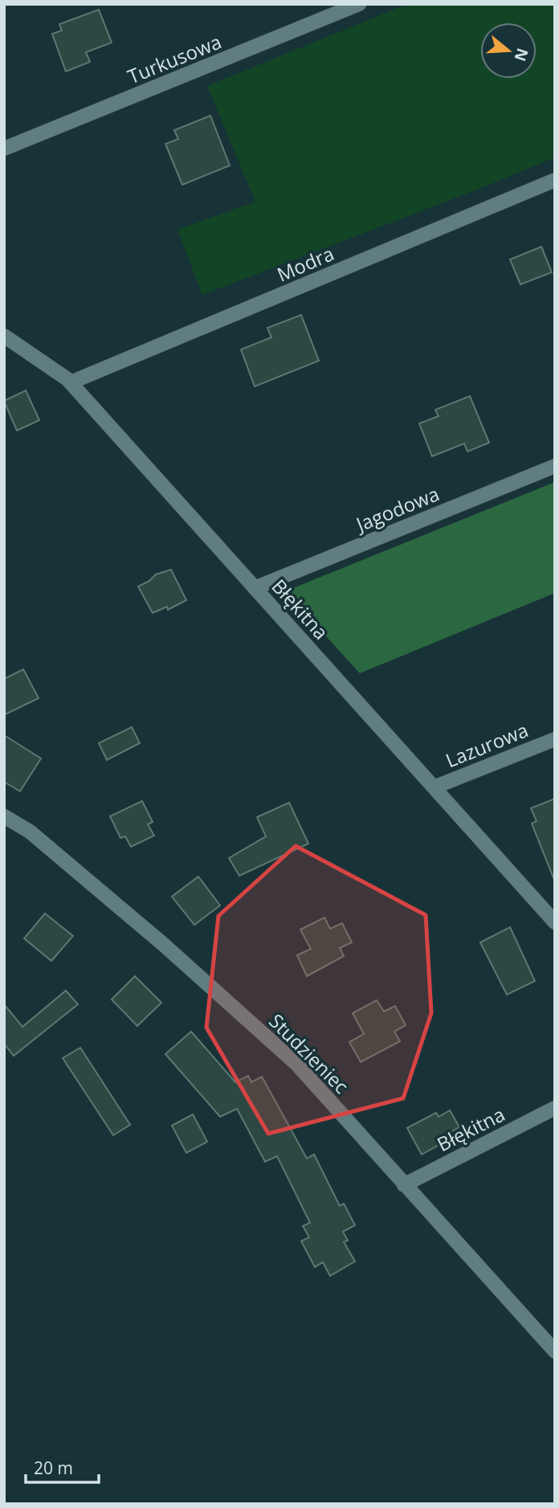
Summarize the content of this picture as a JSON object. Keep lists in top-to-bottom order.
{
  "streets": {
    "street": [
      "Turkusowa",
      "Modra",
      "Jagodowa",
      "Błękitna",
      "Lazurowa",
      "Studzieniec"
    ]
  },
  "crossings": [
    ["Modra", "Błękitna"],
    ["Jagodowa", "Błękitna"],
    ["Błękitna", "Lazurowa"],
    ["Błękitna", "Studzieniec"]
  ],
  "scale_bar": "20 m",
  "north": "right"
}
